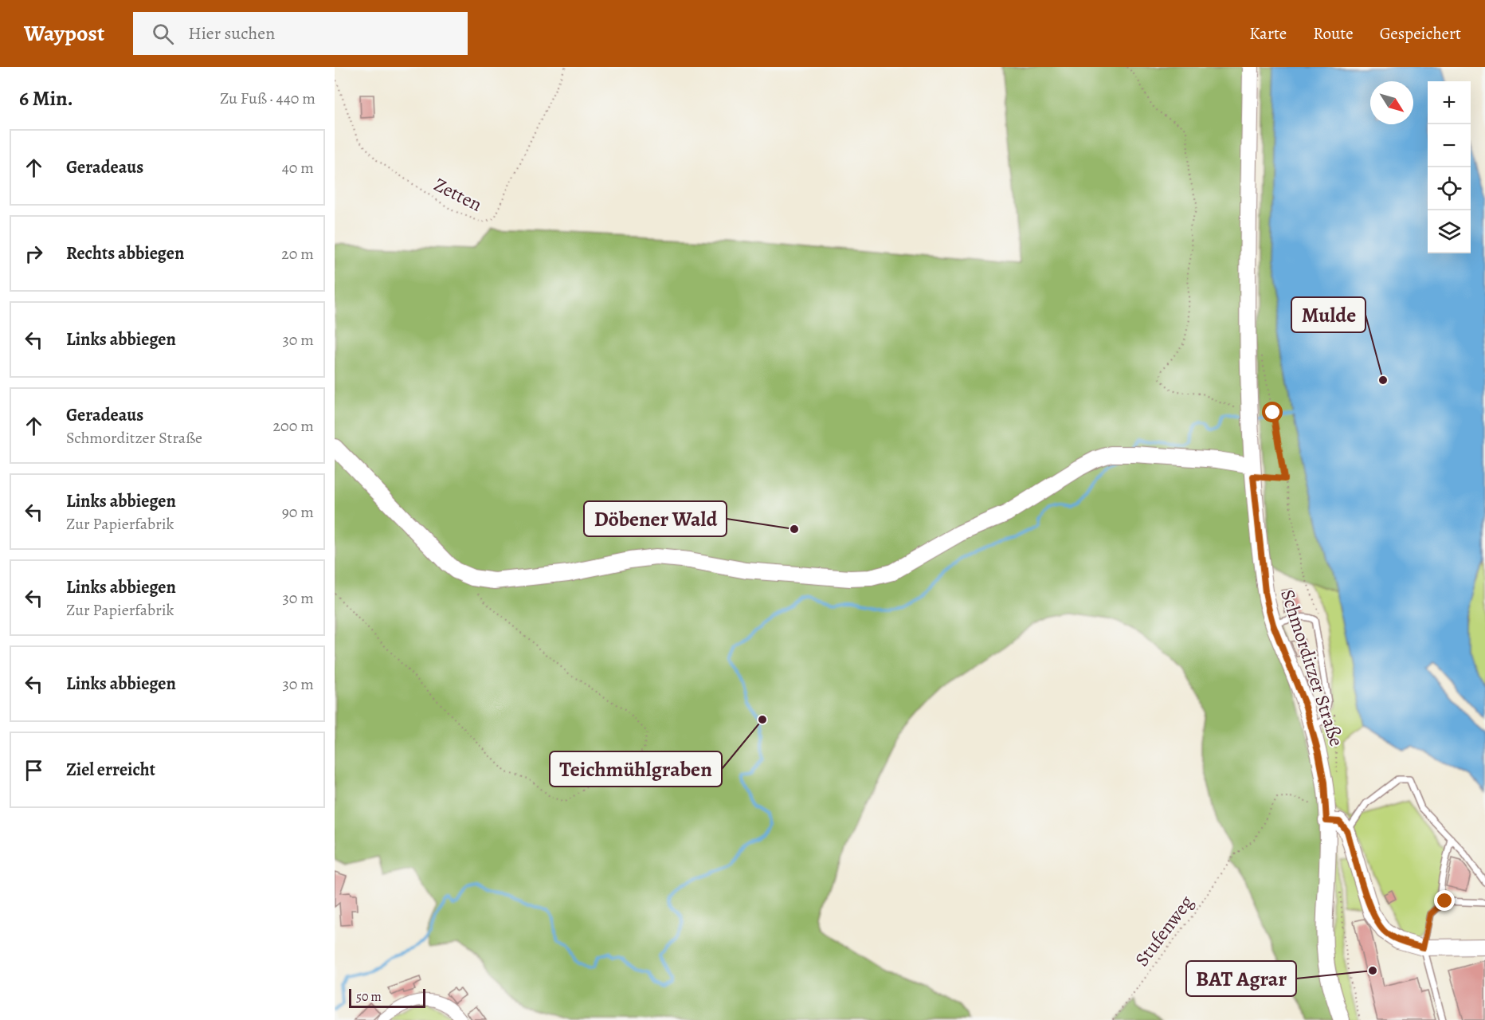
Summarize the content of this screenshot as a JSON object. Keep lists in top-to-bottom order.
{
  "streets": {
    "street": ["Schmorditzer Straße"],
    "path": ["Zetten", "Stufenweg"]
  },
  "crossings": [
    ["Schmorditzer Straße", "Stufenweg"]
  ],
  "places": [
    "Mulde",
    "Döbener Wald",
    "Teichmühlgraben",
    "BAT Agrar"
  ],
  "scale_bar": "50 m",
  "north": "bottom right",
  "page": {
    "header": "Waypost",
    "search": "Hier suchen",
    "nav": ["Karte", "Route", "Gespeichert"],
    "heading": ["6 Min.", "Zu Fuß · 440 m"],
    "map_buttons": ["+", "−"],
    "list": [
      ["Geradeaus", "40 m"],
      ["Rechts abbiegen", "20 m"],
      ["Links abbiegen", "30 m"],
      ["Geradeaus", "Schmorditzer Straße", "200 m"],
      ["Links abbiegen", "Zur Papierfabrik", "90 m"],
      ["Links abbiegen", "Zur Papierfabrik", "30 m"],
      ["Links abbiegen", "30 m"],
      "Ziel erreicht"
    ],
    "scale": "50 m"
  }
}
